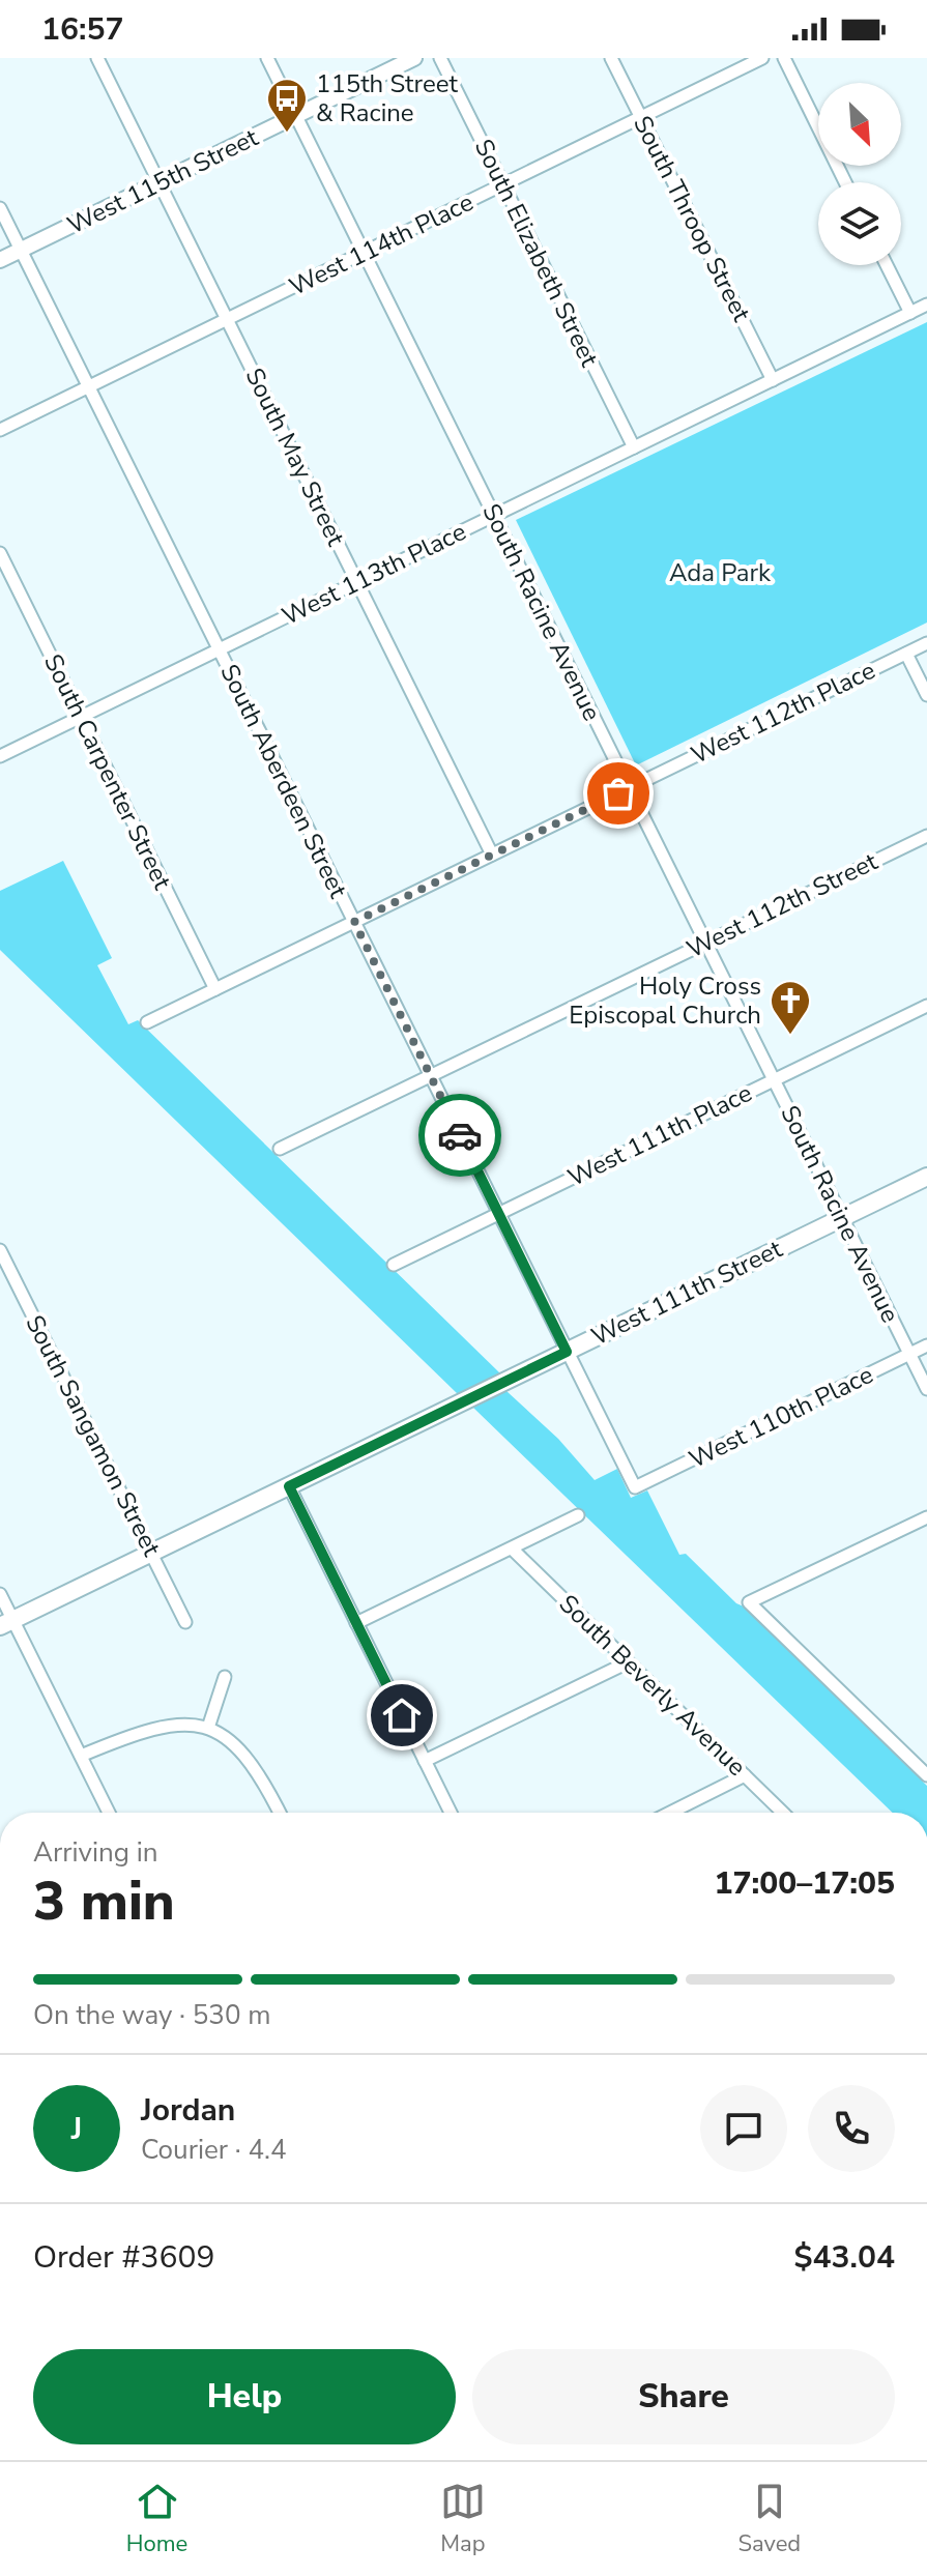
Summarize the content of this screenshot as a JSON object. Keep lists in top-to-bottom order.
{
  "streets": {
    "main road": ["West 111th Street"],
    "street": [
      "West 115th Street",
      "South Throop Street",
      "West 114th Place",
      "South Elizabeth Street",
      "South May Street",
      "West 113th Place",
      "South Racine Avenue",
      "West 112th Place",
      "South Carpenter Street",
      "South Aberdeen Street",
      "West 112th Street",
      "West 111th Place",
      "West 110th Place",
      "South Sangamon Street",
      "South Beverly Avenue"
    ]
  },
  "crossings": [
    ["West 115th Street", "South May Street"],
    ["West 115th Street", "South Racine Avenue"],
    ["West 115th Street", "South Aberdeen Street"],
    ["South Throop Street", "West 114th Place"],
    ["South Throop Street", "West 113th Place"],
    ["West 114th Place", "South Elizabeth Street"],
    ["West 114th Place", "South May Street"],
    ["West 114th Place", "South Racine Avenue"],
    ["West 114th Place", "South Aberdeen Street"],
    ["South Elizabeth Street", "West 113th Place"],
    ["South May Street", "West 113th Place"],
    ["South May Street", "West 112th Place"],
    ["West 113th Place", "South Racine Avenue"],
    ["West 113th Place", "South Carpenter Street"],
    ["West 113th Place", "South Aberdeen Street"],
    ["South Racine Avenue", "West 112th Place"],
    ["South Racine Avenue", "West 112th Street"],
    ["South Racine Avenue", "West 111th Place"],
    ["South Racine Avenue", "West 111th Street"],
    ["South Racine Avenue", "West 110th Place"],
    ["West 112th Place", "South Carpenter Street"],
    ["West 112th Place", "South Aberdeen Street"],
    ["South Aberdeen Street", "West 112th Street"],
    ["South Aberdeen Street", "West 111th Place"],
    ["South Aberdeen Street", "West 111th Street"],
    ["South Aberdeen Street", "West 110th Place"],
    ["West 111th Street", "South Sangamon Street"]
  ],
  "parks": ["Ada Park"],
  "places": {
    "bus stop": ["115th Street & Racine"],
    "church": ["Holy Cross Episcopal Church"]
  },
  "north": "bottom right",
  "page": {
    "status": "16:57",
    "heading": ["3 min", "Arriving in", "17:00–17:05"],
    "panel": [
      "Jordan",
      "Courier · 4.4",
      "Order #3609",
      "$43.04"
    ],
    "bar": "On the way · 530 m",
    "round": "J",
    "buttons": ["Help", "Share"],
    "tabs": ["Home", "Map", "Saved"]
  }
}
